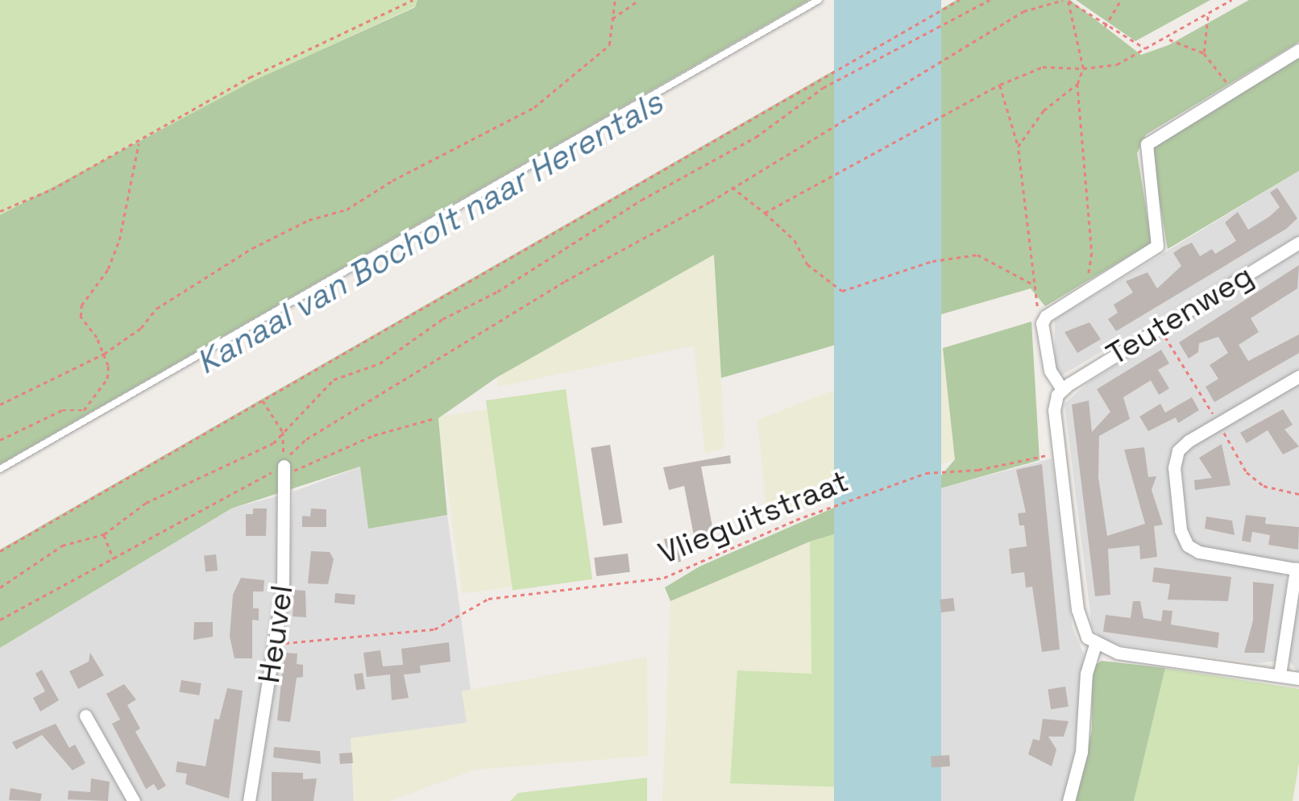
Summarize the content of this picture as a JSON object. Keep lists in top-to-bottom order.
{
  "streets": {
    "street": ["Teutenweg", "Heuvel"],
    "path": ["Vlieguitstraat"]
  },
  "crossings": [
    ["Vlieguitstraat", "Heuvel"]
  ],
  "water": ["Kanaal van Bocholt naar Herentals"]
}
